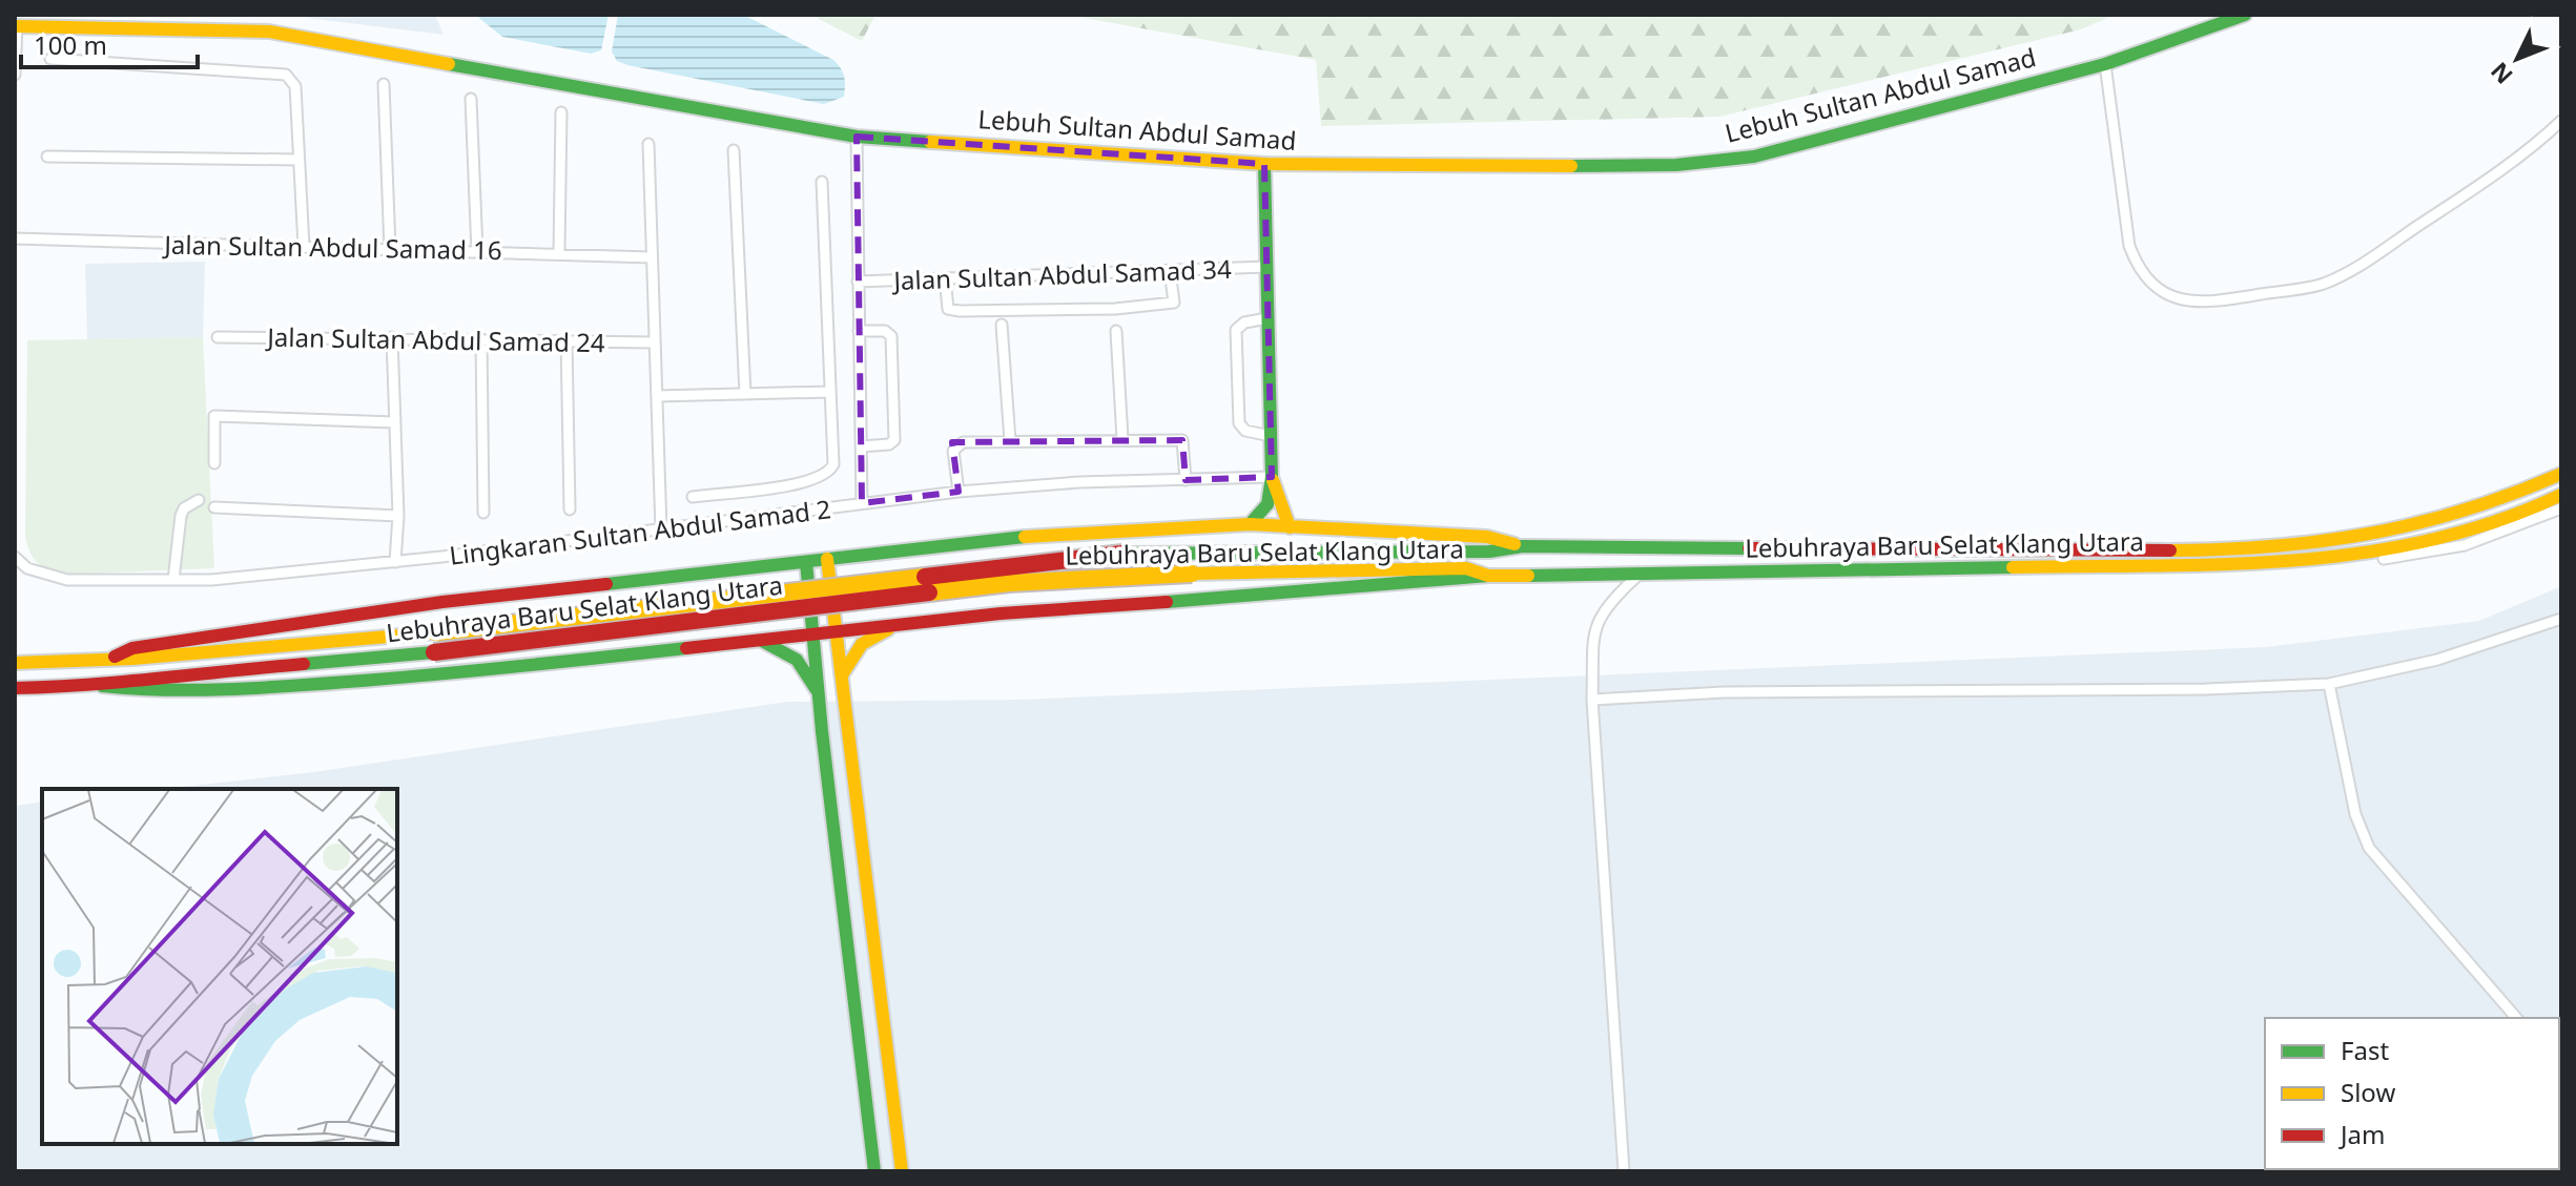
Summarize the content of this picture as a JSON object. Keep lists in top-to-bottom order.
{
  "streets": {
    "main road": ["Lebuh Sultan Abdul Samad", "Lebuhraya Baru Selat Klang Utara"],
    "street": [
      "Jalan Sultan Abdul Samad 16",
      "Jalan Sultan Abdul Samad 34",
      "Jalan Sultan Abdul Samad 24",
      "Lingkaran Sultan Abdul Samad 2"
    ]
  },
  "legend": ["Fast", "Slow", "Jam"],
  "scale_bar": "100 m",
  "north": "bottom left"
}
